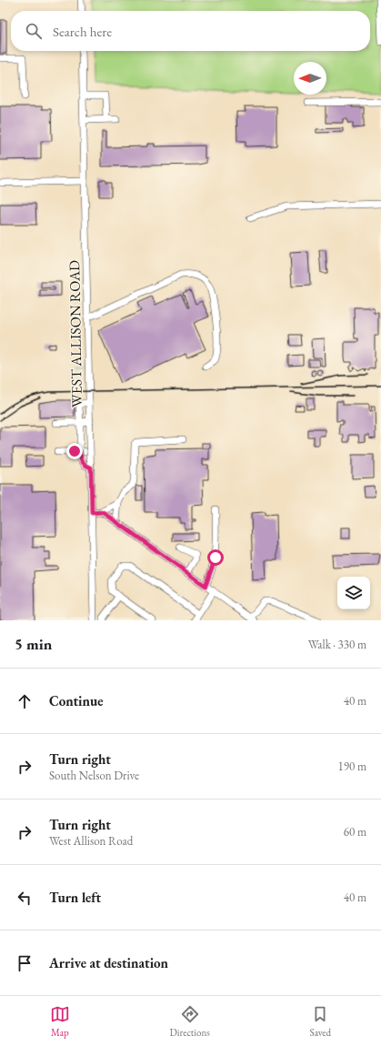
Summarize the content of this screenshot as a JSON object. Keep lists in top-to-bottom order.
{
  "streets": {
    "street": ["WEST ALLISON ROAD"]
  },
  "north": "left",
  "page": {
    "search": "Search here",
    "heading": ["5 min", "Walk · 330 m"],
    "list": [
      ["Continue", "40 m"],
      ["Turn right", "South Nelson Drive", "190 m"],
      ["Turn right", "West Allison Road", "60 m"],
      ["Turn left", "40 m"],
      "Arrive at destination"
    ],
    "nav": ["Map", "Directions", "Saved"]
  }
}
